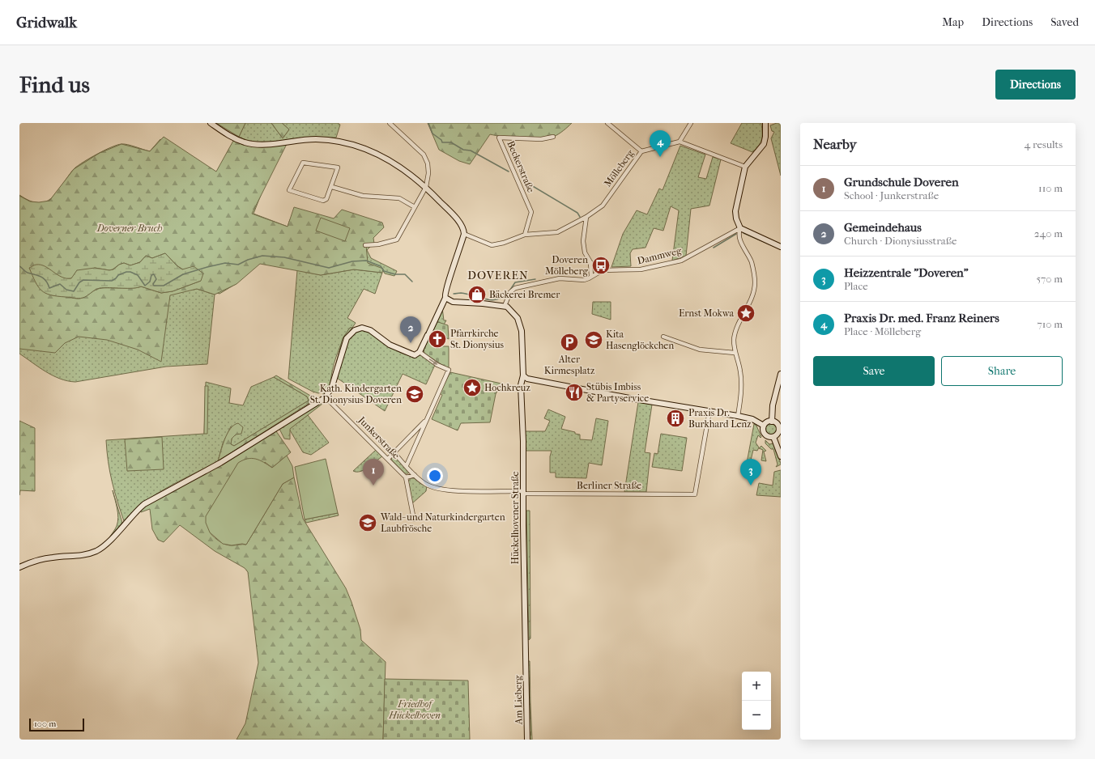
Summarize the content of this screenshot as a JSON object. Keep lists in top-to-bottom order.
{
  "streets": {
    "street": [
      "Beckerstraße",
      "Mölleberg",
      "Dammweg",
      "Junkerstraße",
      "Berliner Straße",
      "Hückelhovener Straße",
      "Am Lieberg"
    ]
  },
  "crossings": [
    ["Beckerstraße", "Mölleberg"],
    ["Berliner Straße", "Hückelhovener Straße"],
    ["Hückelhovener Straße", "Am Lieberg"]
  ],
  "districts": ["DOVEREN"],
  "parks": ["Doverner Bruch", "Friedhof Hückelhoven"],
  "places": {
    "bus stop": ["Doveren Mölleberg"],
    "shop": ["Bäckerei Bremer"],
    "place": ["Ernst Mokwa", "Hochkreuz"],
    "church": ["Pfarrkirche St. Dionysius"],
    "school or university": ["Kita Hasenglöckchen", "Kath. Kindergarten St. Dionysius Doveren", "Wald- und Naturkindergarten Laubfrösche"],
    "parking": ["Alter Kirmesplatz"],
    "restaurant": ["Stübis Imbiss & Partyservice"],
    "building": ["Praxis Dr. Burkhard Lenz"]
  },
  "scale_bar": "100 m",
  "page": {
    "header": "Gridwalk",
    "nav": ["Map", "Directions", "Saved"],
    "buttons": [
      "Directions",
      ["Save", "Share"]
    ],
    "title": "Find us",
    "heading": ["Nearby", "4 results"],
    "pins": [
      "4",
      "2",
      "1",
      "3"
    ],
    "list": [
      {
        "mark": "1",
        "name": "Grundschule Doveren",
        "note": "School · Junkerstraße",
        "value": "110 m"
      },
      {
        "mark": "2",
        "name": "Gemeindehaus",
        "note": "Church · Dionysiusstraße",
        "value": "240 m"
      },
      {
        "mark": "3",
        "name": "Heizzentrale \"Doveren\"",
        "note": "Place",
        "value": "570 m"
      },
      {
        "mark": "4",
        "name": "Praxis Dr. med. Franz Reiners",
        "note": "Place · Mölleberg",
        "value": "710 m"
      }
    ],
    "map_buttons": ["+", "−"],
    "scale": "100 m"
  }
}
